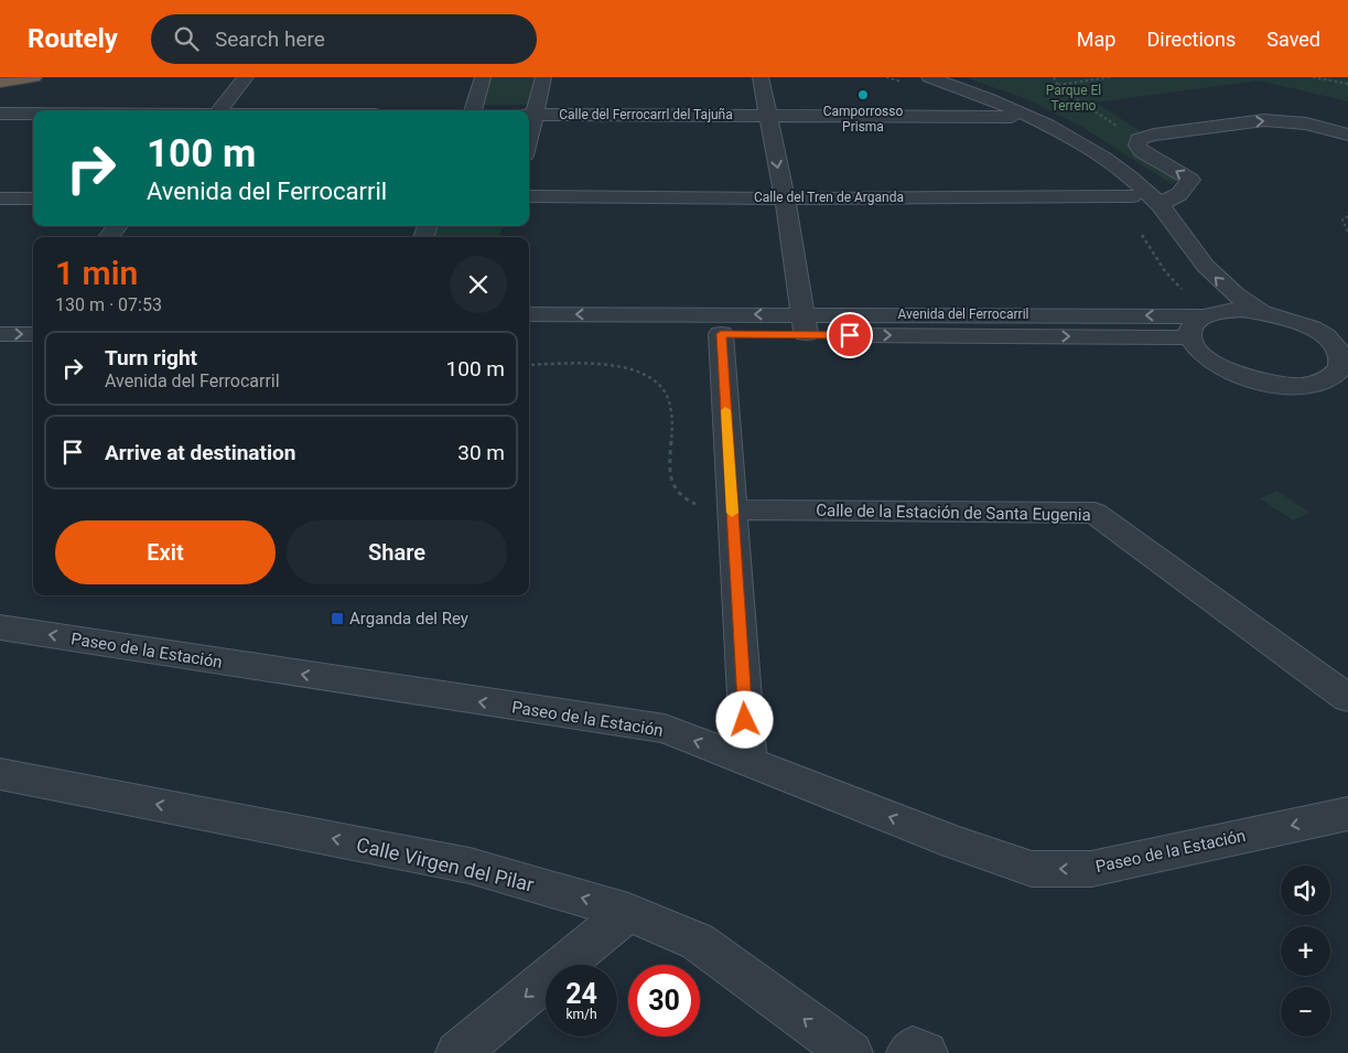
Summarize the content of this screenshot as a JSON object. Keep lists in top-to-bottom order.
{
  "streets": {
    "street": [
      "Calle del Ferrocarrl del Tajuña",
      "Calle del Tren de Arganda",
      "Avenida del Ferrocarril",
      "Calle de la Estación de Santa Eugenia",
      "Paseo de la Estación",
      "Calle Virgen del Pilar"
    ]
  },
  "one_way": ["Paseo de la Estación", "Calle Virgen del Pilar"],
  "parks": ["Parque El Terreno"],
  "places": {
    "other": ["Camporrosso Prisma"],
    "transit": ["Arganda del Rey"]
  },
  "page": {
    "header": "Routely",
    "search": "Search here",
    "nav": ["Map", "Directions", "Saved"],
    "turn": ["100 m", "Avenida del Ferrocarril"],
    "heading": ["1 min", "130 m · 07:53"],
    "list": [
      {
        "name": "Turn right",
        "note": "Avenida del Ferrocarril",
        "value": "100 m"
      },
      {
        "name": "Arrive at destination",
        "value": "30 m"
      }
    ],
    "buttons": ["Exit", "Share"],
    "map_buttons": ["+", "−"],
    "speed": "24 km/h",
    "limit": "30"
  }
}
